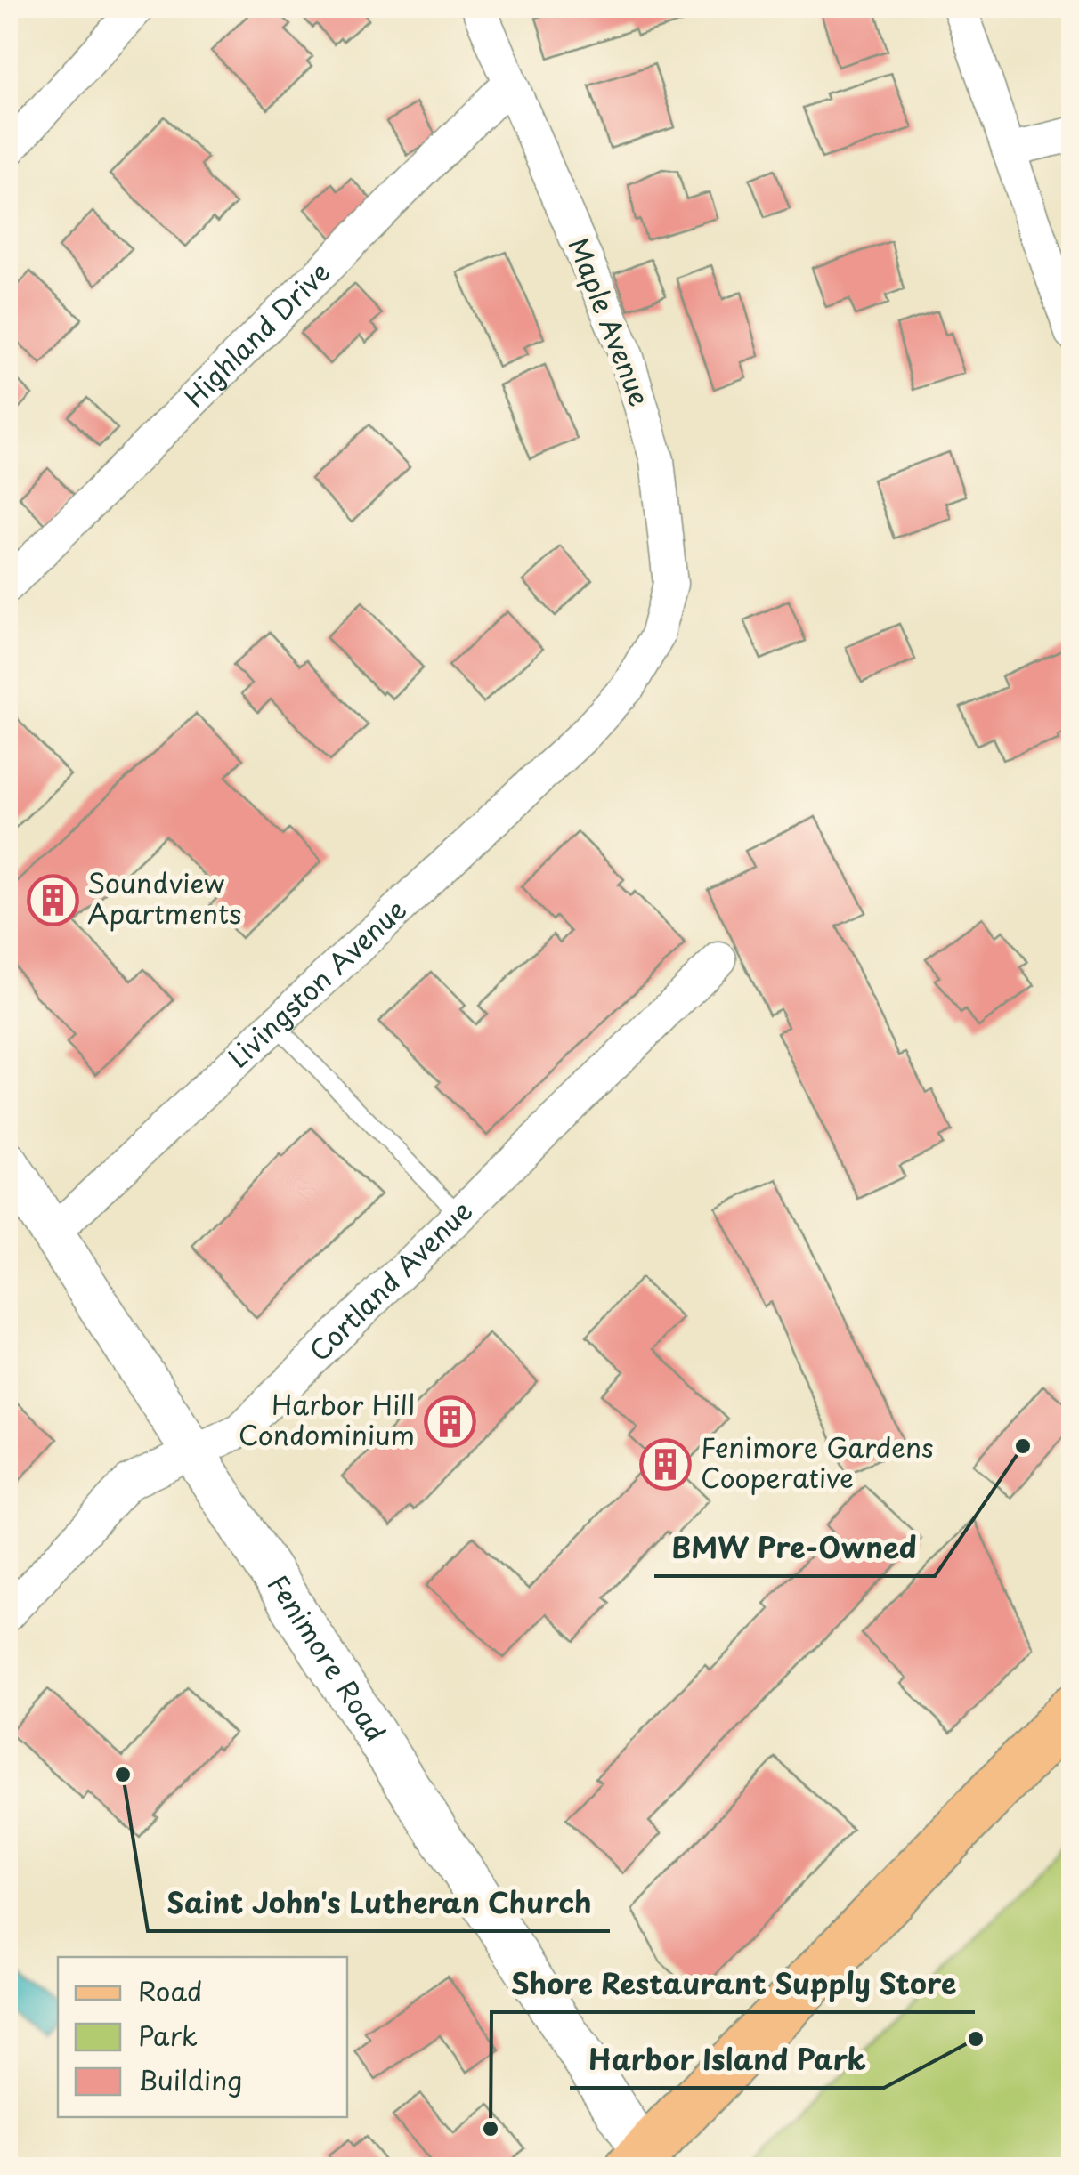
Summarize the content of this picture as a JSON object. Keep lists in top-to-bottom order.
{
  "streets": {
    "street": [
      "Maple Avenue",
      "Highland Drive",
      "Livingston Avenue",
      "Cortland Avenue",
      "Fenimore Road"
    ]
  },
  "crossings": [
    ["Maple Avenue", "Highland Drive"],
    ["Maple Avenue", "Livingston Avenue"],
    ["Livingston Avenue", "Fenimore Road"],
    ["Cortland Avenue", "Fenimore Road"]
  ],
  "places": {
    "building": ["Soundview Apartments", "Harbor Hill Condominium", "Fenimore Gardens Cooperative"],
    "other": [
      "BMW Pre-Owned",
      "Saint John's Lutheran Church",
      "Harbor Island Park",
      "Shore Restaurant Supply Store"
    ]
  },
  "legend": ["Road", "Park", "Building"]
}
